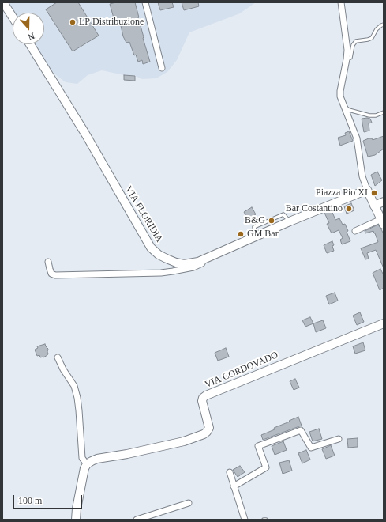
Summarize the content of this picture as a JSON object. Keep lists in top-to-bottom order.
{
  "streets": {
    "street": ["VIA FLORIDIA", "VIA CORDOVADO"]
  },
  "places": [
    "LP Distribuzione",
    "Piazza Pio XI",
    "Bar Costantino",
    "B&G",
    "GM Bar"
  ],
  "scale_bar": "100 m",
  "north": "bottom"
}
